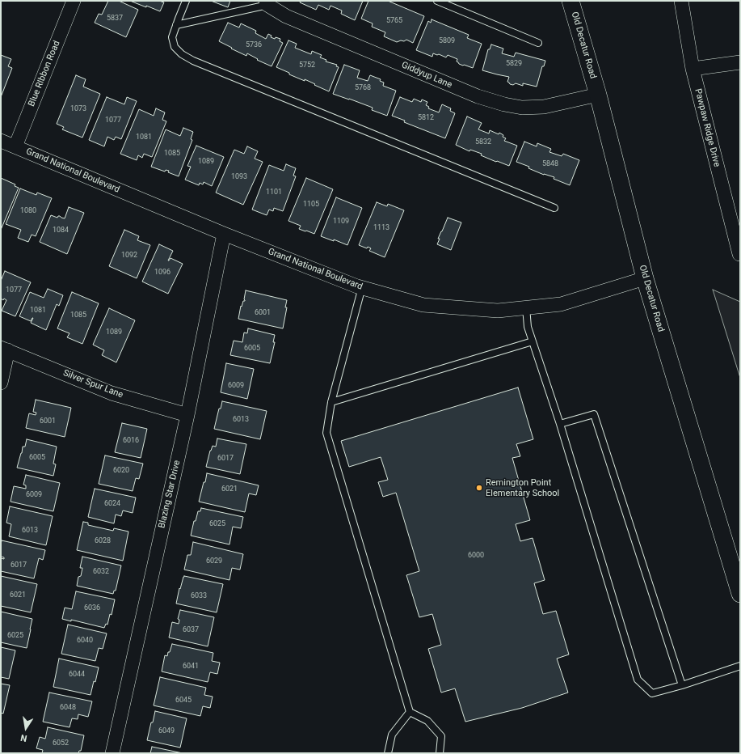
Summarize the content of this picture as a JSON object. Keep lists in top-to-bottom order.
{
  "streets": {
    "street": [
      "Old Decatur Road",
      "Blue RIbbon Road",
      "Giddyup Lane",
      "Pawpaw Ridge Drive",
      "Grand National Boulevard",
      "Silver Spur Lane",
      "Blazing Star Drive"
    ]
  },
  "crossings": [
    ["Old Decatur Road", "Giddyup Lane"],
    ["Old Decatur Road", "Grand National Boulevard"],
    ["Blue RIbbon Road", "Grand National Boulevard"],
    ["Grand National Boulevard", "Blazing Star Drive"],
    ["Silver Spur Lane", "Blazing Star Drive"]
  ],
  "places": ["Remington Point Elementary School"],
  "house_numbers": [
    "5837",
    "5765",
    "5809",
    "5736",
    "5829",
    "5752",
    "5768",
    "1073",
    "5812",
    "1077",
    "1081",
    "5832",
    "1085",
    "1089",
    "5848",
    "1093",
    "1101",
    "1105",
    "1080",
    "1109",
    "1113",
    "1084",
    "1092",
    "1096",
    "1077",
    "1081",
    "6001",
    "1085",
    "1089",
    "6005",
    "6009",
    "6013",
    "6001",
    "6016",
    "6005",
    "6017",
    "6020",
    "6021",
    "6009",
    "6024",
    "6025",
    "6013",
    "6028",
    "6000",
    "6029",
    "6017",
    "6032",
    "6021",
    "6033",
    "6036",
    "6037",
    "6025",
    "6040",
    "6041",
    "6044",
    "6045",
    "6048",
    "6049",
    "6052"
  ],
  "north": "bottom"
}
